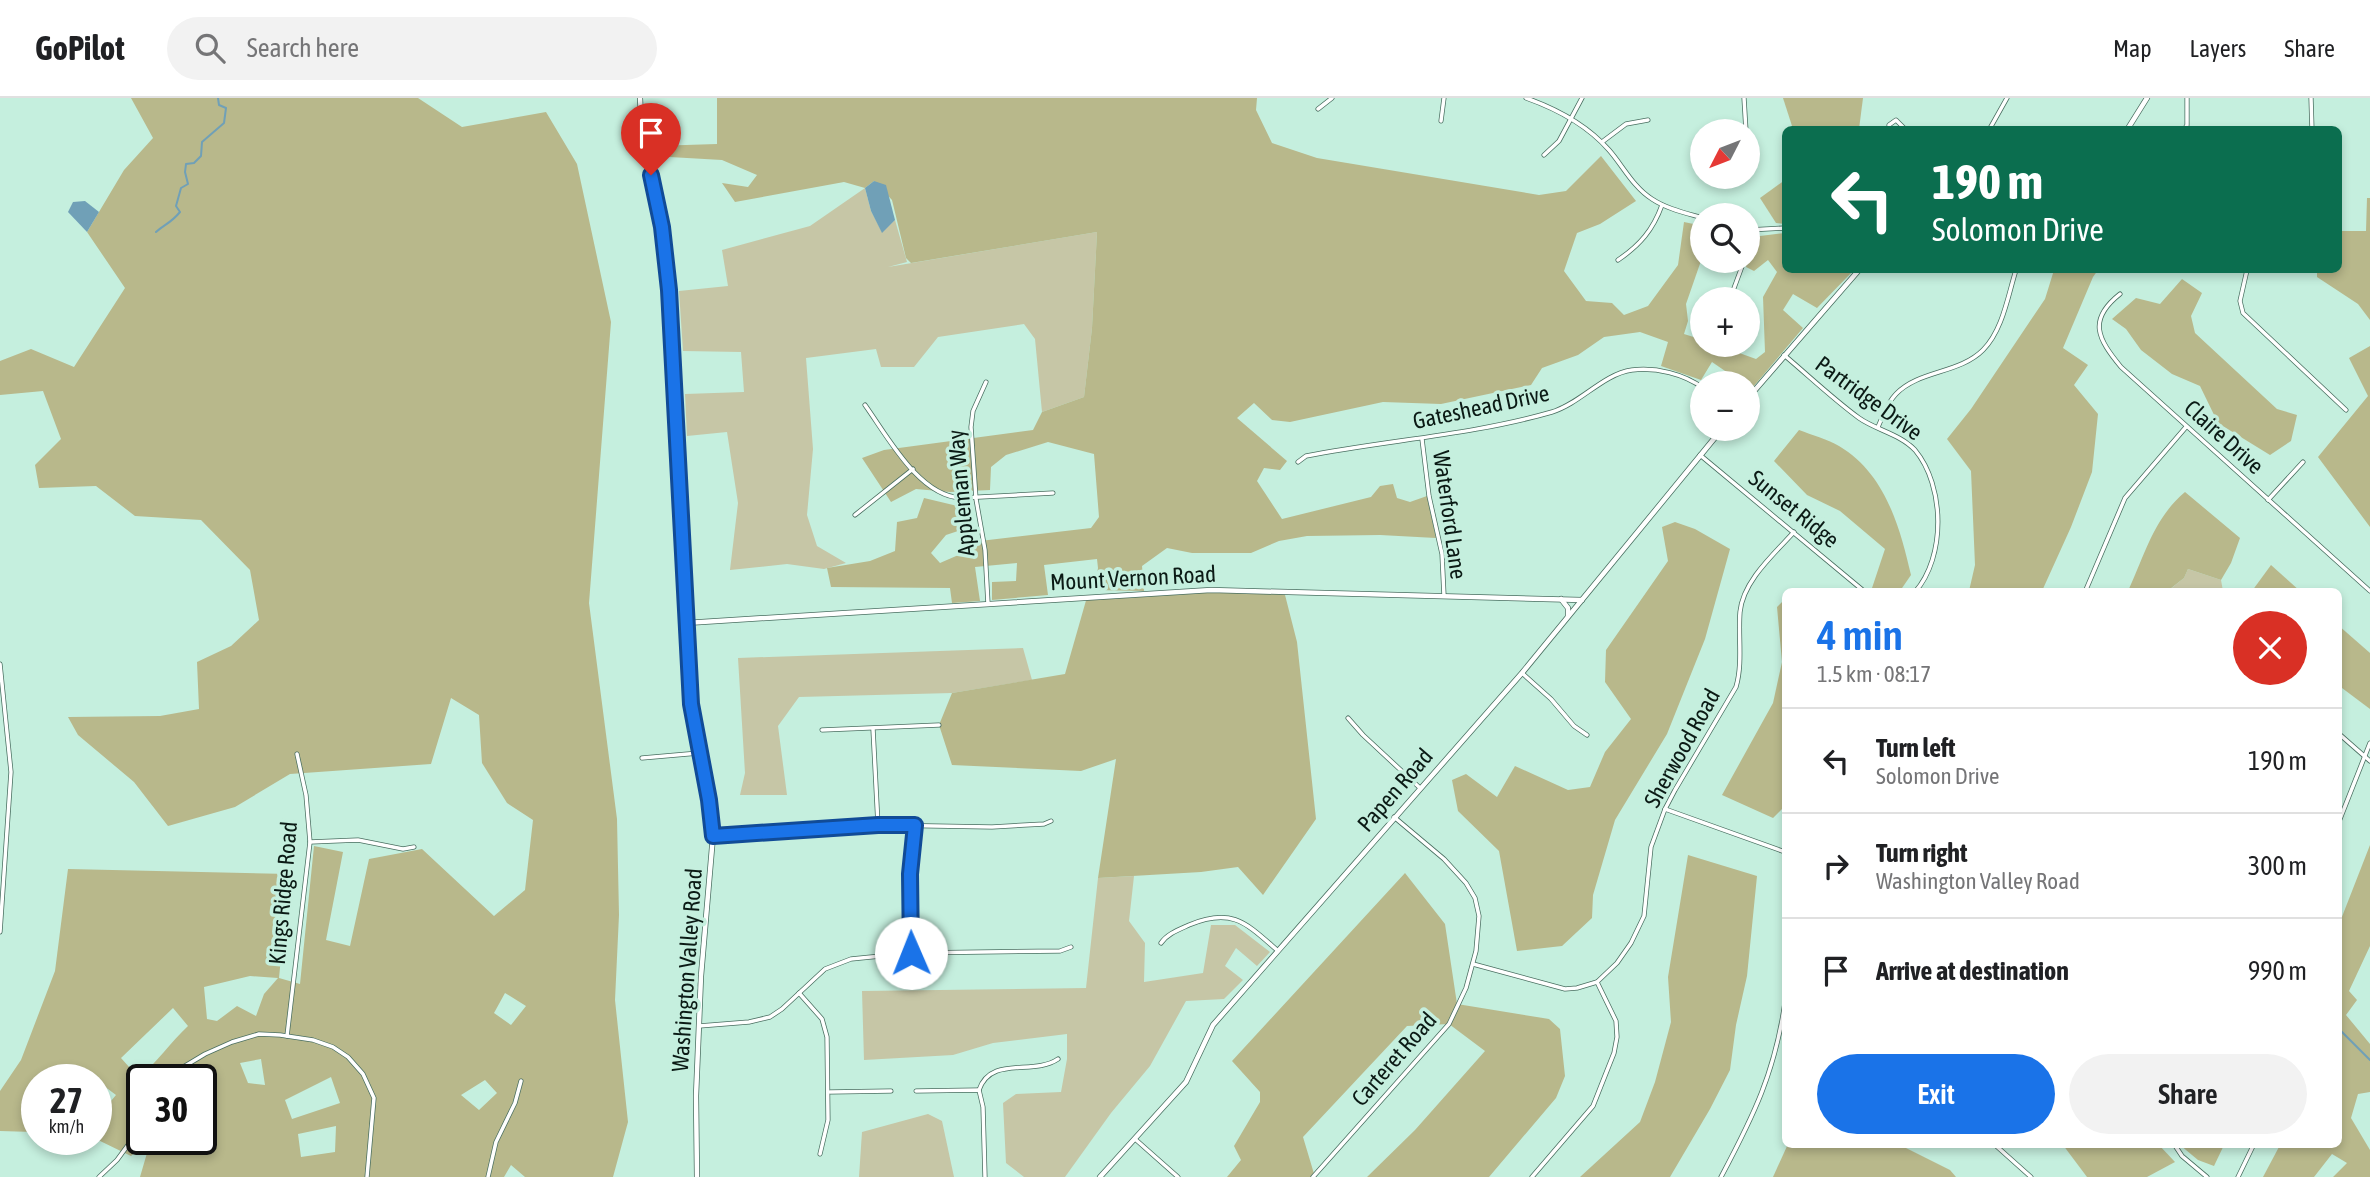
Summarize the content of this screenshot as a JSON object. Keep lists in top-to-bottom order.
{
  "streets": {
    "street": [
      "Partridge Drive",
      "Gateshead Drive",
      "Claire Drive",
      "Appleman Way",
      "Sunset Ridge",
      "Waterford Lane",
      "Mount Vernon Road",
      "Sherwood Road",
      "Papen Road",
      "Kings Ridge Road",
      "Washington Valley Road",
      "Carteret Road"
    ]
  },
  "crossings": [
    ["Gateshead Drive", "Waterford Lane"],
    ["Appleman Way", "Mount Vernon Road"],
    ["Sunset Ridge", "Sherwood Road"],
    ["Sunset Ridge", "Papen Road"],
    ["Waterford Lane", "Mount Vernon Road"],
    ["Mount Vernon Road", "Papen Road"],
    ["Mount Vernon Road", "Washington Valley Road"],
    ["Papen Road", "Carteret Road"]
  ],
  "north": "bottom left",
  "page": {
    "header": "GoPilot",
    "search": "Search here",
    "nav": ["Map", "Layers", "Share"],
    "map_buttons": ["+", "−"],
    "turn": ["190 m", "Solomon Drive"],
    "heading": ["4 min", "1.5 km · 08:17"],
    "list": [
      {
        "name": "Turn left",
        "note": "Solomon Drive",
        "value": "190 m"
      },
      {
        "name": "Turn right",
        "note": "Washington Valley Road",
        "value": "300 m"
      },
      {
        "name": "Arrive at destination",
        "value": "990 m"
      }
    ],
    "buttons": ["Exit", "Share"],
    "speed": "27 km/h",
    "limit": "30"
  }
}
